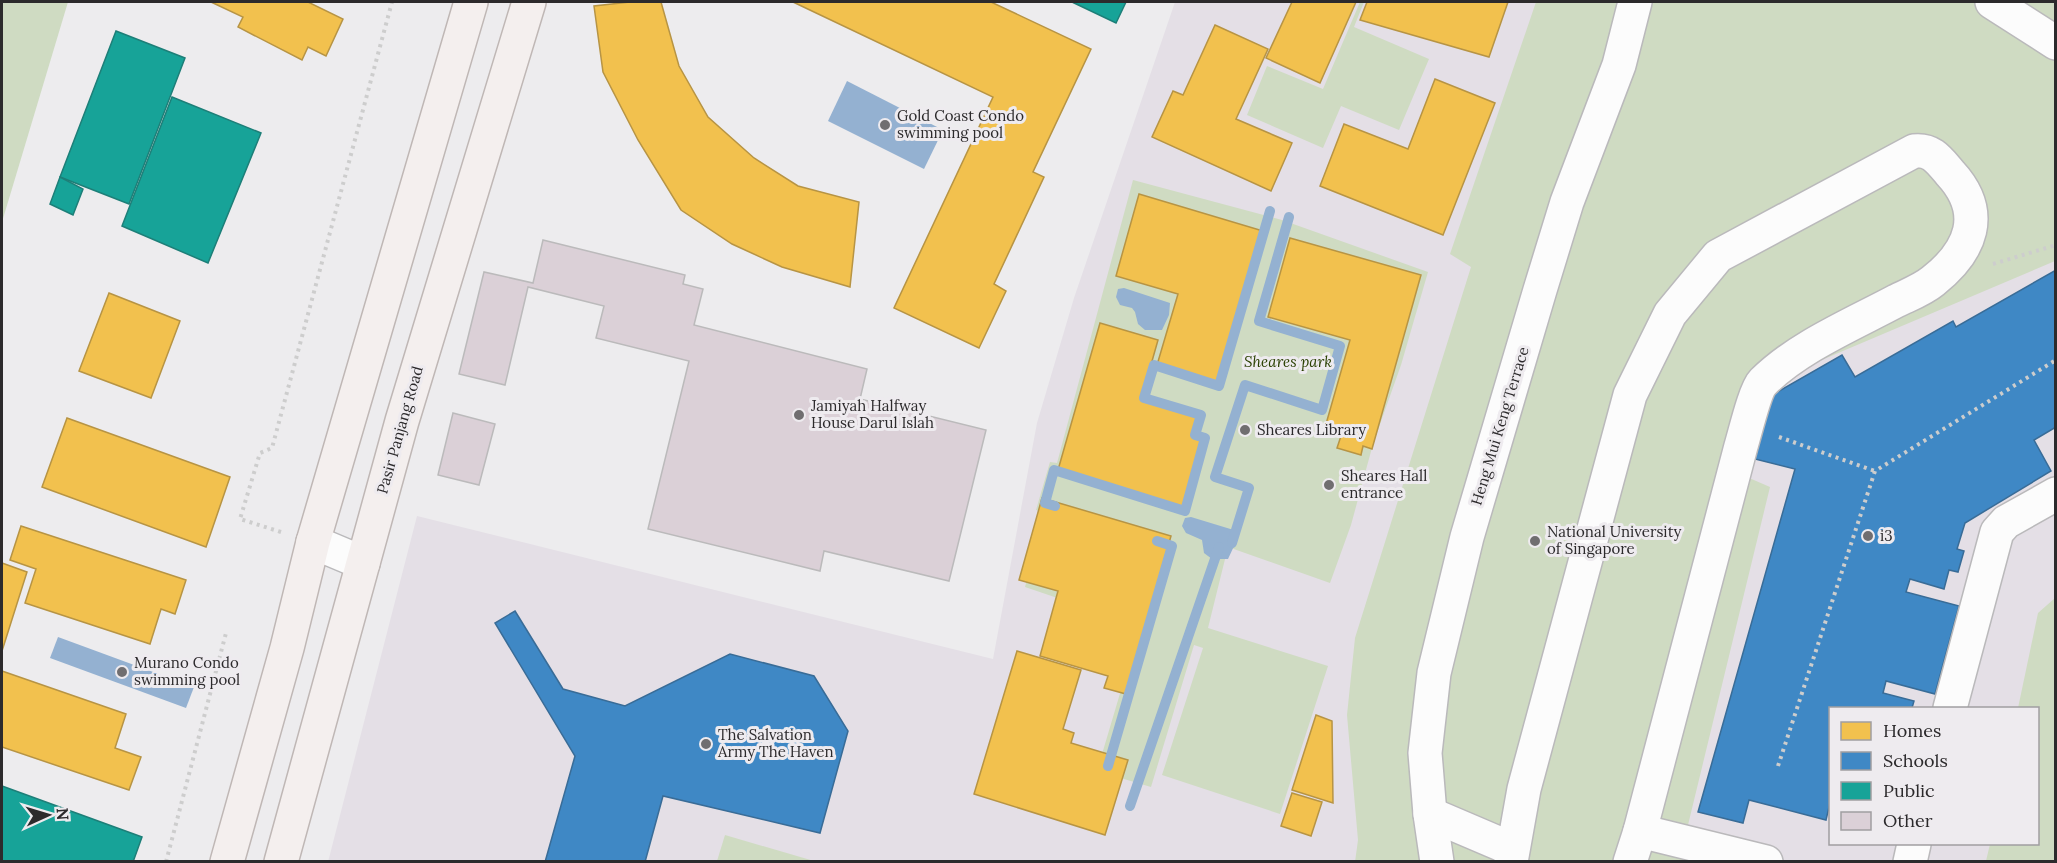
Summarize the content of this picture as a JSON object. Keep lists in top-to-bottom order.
{
  "streets": {
    "main road": ["Pasir Panjang Road"],
    "street": ["Heng Mui Keng Terrace"]
  },
  "parks": ["Sheares park"],
  "places": [
    "Gold Coast Condo swimming pool",
    "Jamiyah Halfway House Darul Islah",
    "Sheares Library",
    "Sheares Hall entrance",
    "i3",
    "National University of Singapore",
    "Murano Condo swimming pool",
    "The Salvation Army The Haven"
  ],
  "legend": [
    "Homes",
    "Schools",
    "Public",
    "Other"
  ],
  "north": "right"
}
